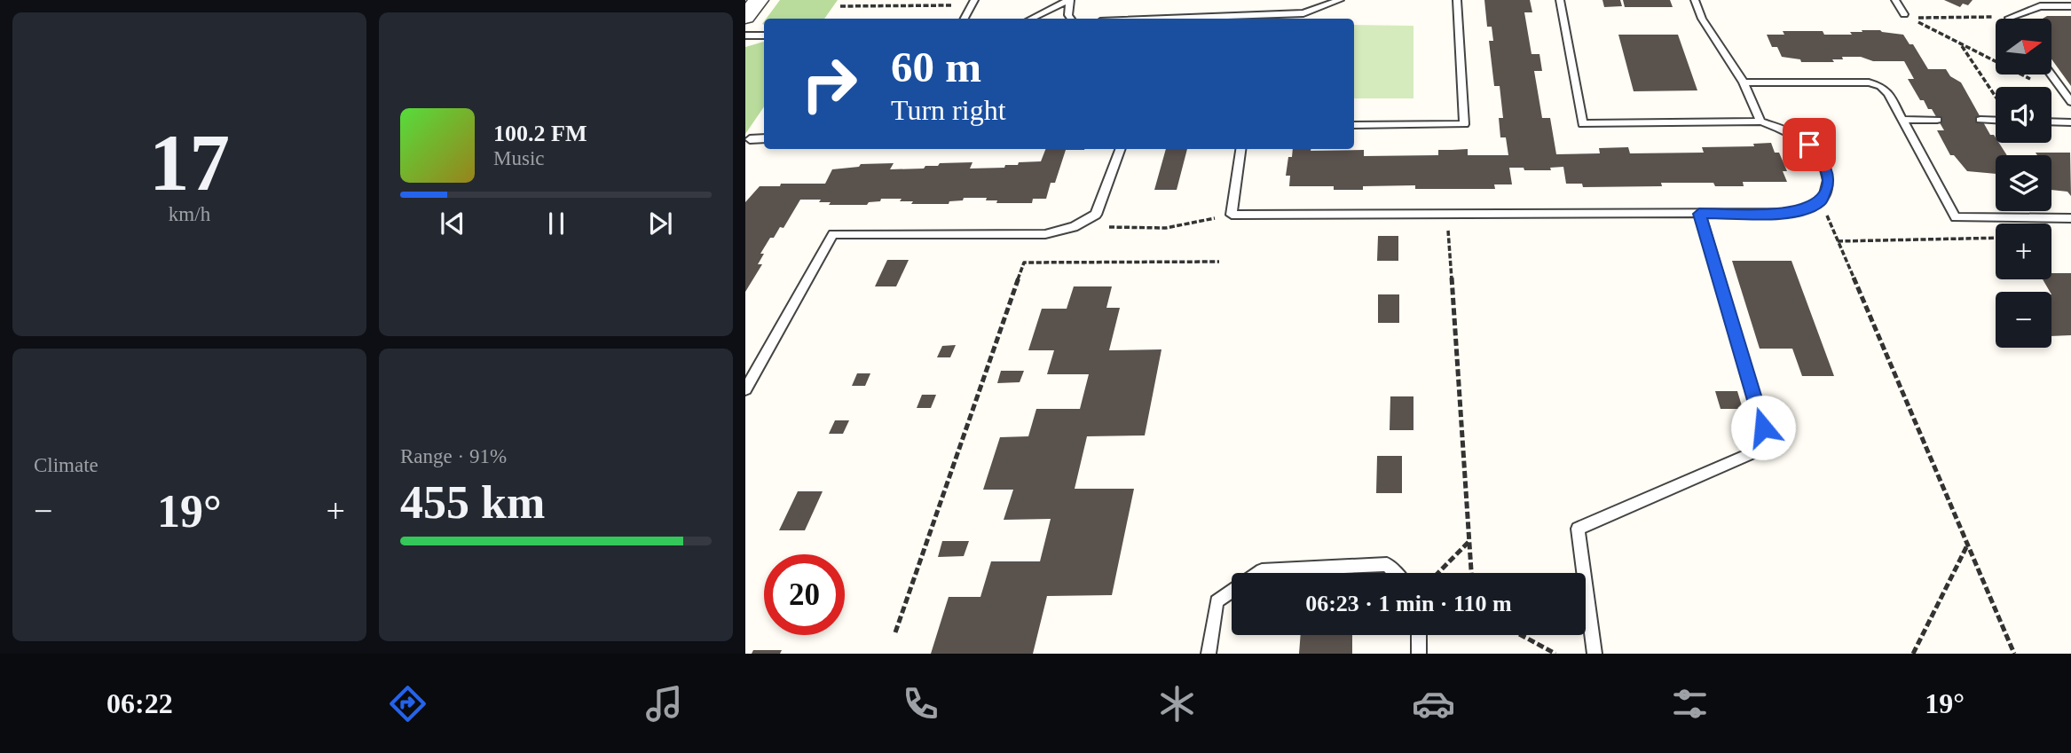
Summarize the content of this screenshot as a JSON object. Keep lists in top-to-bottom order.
{
  "north": "right",
  "page": {
    "tile": [
      ["17", "km/h"],
      "Climate",
      ["Range · 91%", "455 km"]
    ],
    "map_buttons": ["+", "−"],
    "turn": ["60 m", "Turn right"],
    "song": ["100.2 FM", "Music"],
    "heat": ["−", "19°", "+"],
    "limit": "20",
    "trip": "06:23 · 1 min · 110 m",
    "tabs": ["06:22", "19°"]
  }
}
